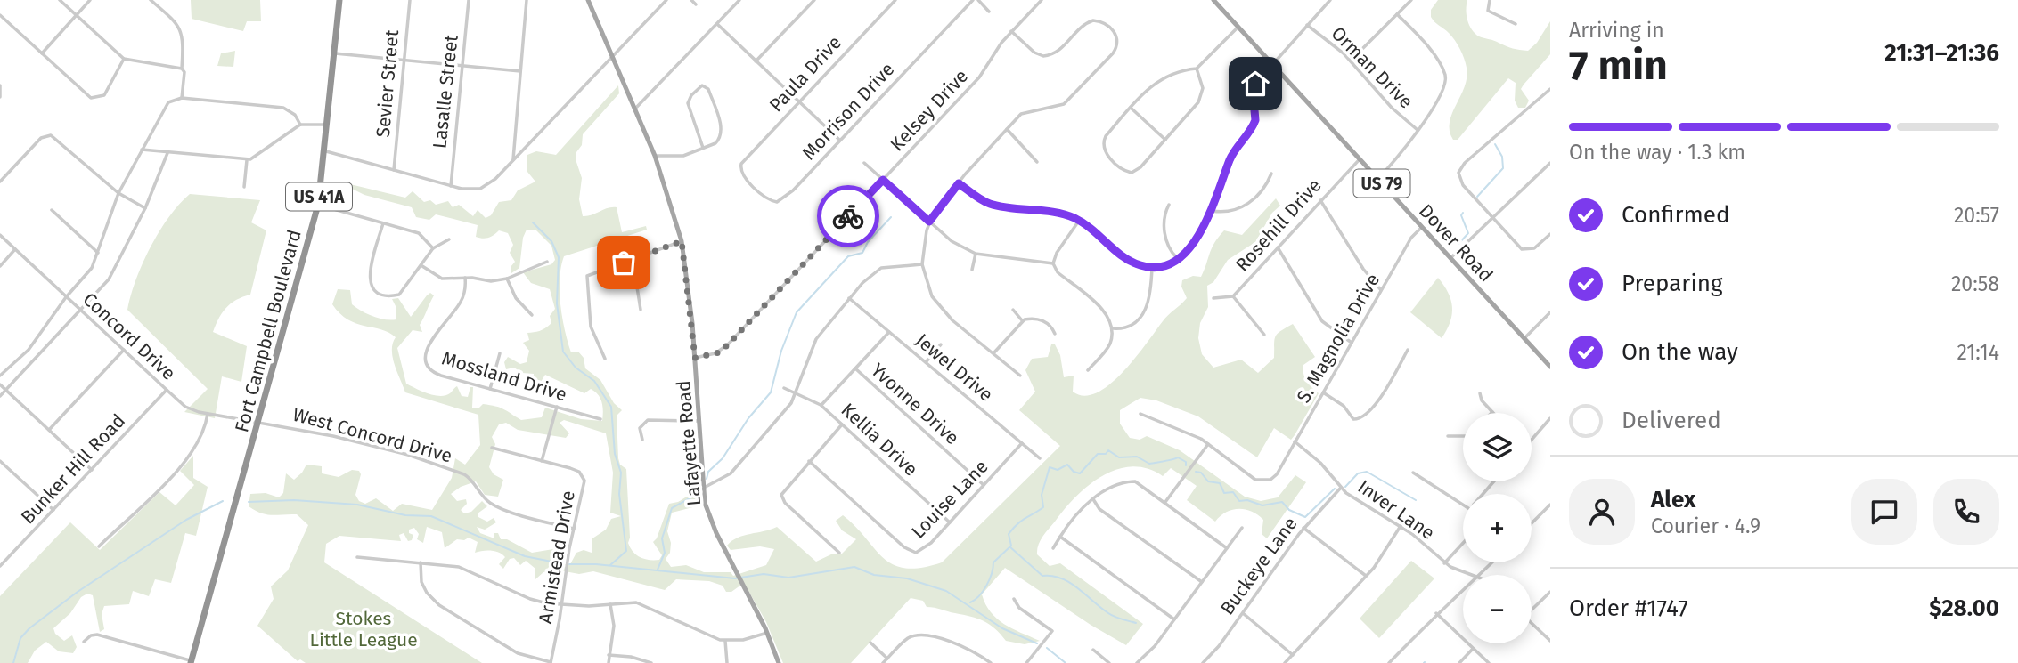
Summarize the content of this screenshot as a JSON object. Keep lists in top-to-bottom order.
{
  "streets": {
    "highway": ["US 41A", "Fort Campbell Boulevard"],
    "main road": ["US 79", "Dover Road", "Lafayette Road"],
    "street": [
      "Orman Drive",
      "Paula Drive",
      "Sevier Street",
      "Lasalle Street",
      "Kelsey Drive",
      "Morrison Drive",
      "Rosehill Drive",
      "Concord Drive",
      "S. Magnolia Drive",
      "Jewel Drive",
      "Mossland Drive",
      "Yvonne Drive",
      "West Concord Drive",
      "Kellia Drive",
      "Bunker Hill Road",
      "Louise Lane",
      "Inver Lane",
      "Armistead Drive",
      "Buckeye Lane"
    ]
  },
  "crossings": [
    ["Paula Drive", "Morrison Drive"],
    ["Kelsey Drive", "Lafayette Road"],
    ["Rosehill Drive", "Dover Road"],
    ["Dover Road", "S. Magnolia Drive"],
    ["Fort Campbell Boulevard", "Concord Drive"],
    ["Fort Campbell Boulevard", "West Concord Drive"],
    ["Concord Drive", "West Concord Drive"],
    ["Concord Drive", "Bunker Hill Road"],
    ["S. Magnolia Drive", "Inver Lane"],
    ["Jewel Drive", "Louise Lane"],
    ["Yvonne Drive", "Louise Lane"],
    ["West Concord Drive", "Armistead Drive"],
    ["Kellia Drive", "Louise Lane"],
    ["Inver Lane", "Buckeye Lane"]
  ],
  "parks": ["Stokes Little League"],
  "page": {
    "heading": ["7 min", "Arriving in", "21:31–21:36"],
    "panel": [
      "Alex",
      "Courier · 4.9",
      "Order #1747",
      "$28.00"
    ],
    "bar": "On the way · 1.3 km",
    "list": [
      ["Confirmed", "20:57"],
      ["Preparing", "20:58"],
      ["On the way", "21:14"],
      "Delivered"
    ],
    "map_buttons": ["+", "−"]
  }
}
